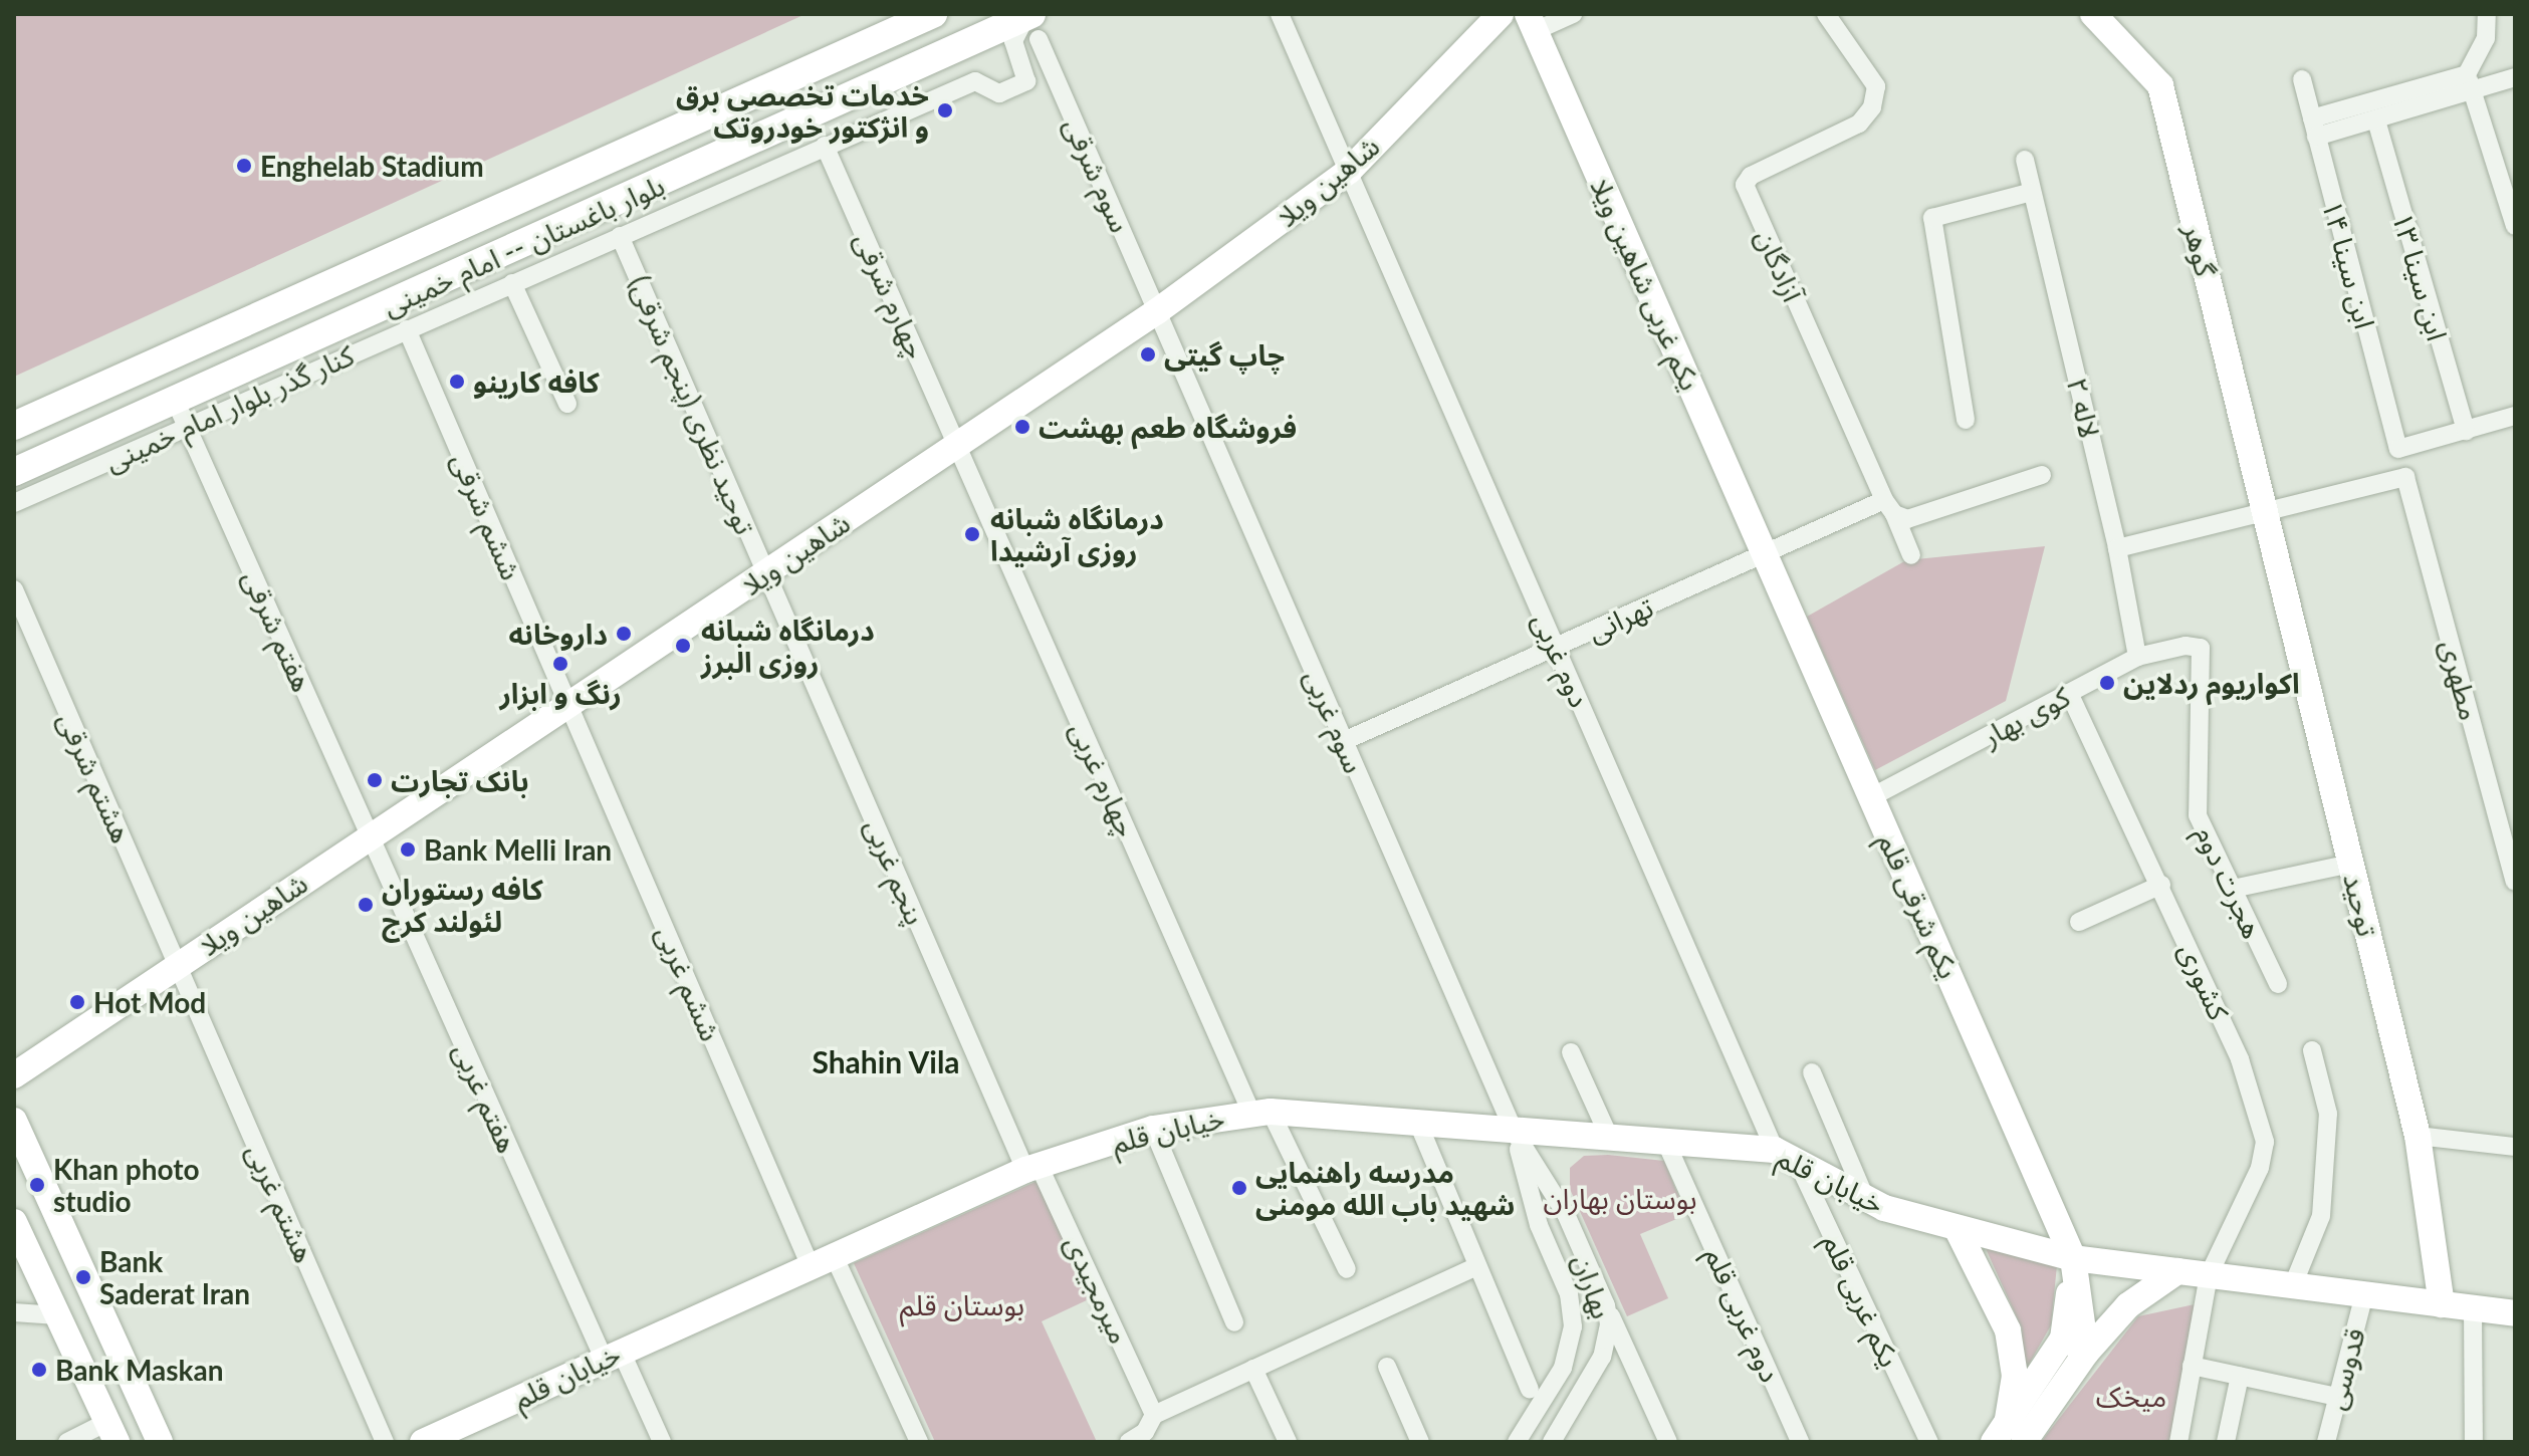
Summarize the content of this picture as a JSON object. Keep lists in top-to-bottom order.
{
  "streets": {
    "main road": ["بلوار باغستان -- امام خمینی"],
    "street": [
      "سوم شرقی",
      "شاهین ویلا",
      "گوهر",
      "ابن سینا ۱۴",
      "آزادگان",
      "ابن سینا ۱۳",
      "یکم غربی شاهین ویلا",
      "چهارم شرقی",
      "توحید نظری (پنجم شرقی)",
      "کنار گذر بلوار امام خمینی",
      "لاله ۲",
      "ششم شرقی",
      "تهرانی",
      "هفتم شرقی",
      "دوم غربی",
      "مطهری",
      "کوی بهار",
      "سوم غربی",
      "هشتم شرقی",
      "چهارم غربی",
      "پنجم غربی",
      "هجرت دوم",
      "توحید",
      "یکم شرقی قلم",
      "کشوری",
      "ششم غربی",
      "هفتم غربی",
      "خیابان قلم",
      "هشتم غربی",
      "بهاران",
      "میرمجیدی",
      "یکم غربی قلم",
      "دوم غربی قلم",
      "قدوسی"
    ]
  },
  "crossings": [
    ["سوم شرقی", "شاهین ویلا"],
    ["سوم شرقی", "بلوار باغستان -- امام خمینی"],
    ["سوم شرقی", "کنار گذر بلوار امام خمینی"],
    ["سوم شرقی", "سوم غربی"],
    ["شاهین ویلا", "چهارم شرقی"],
    ["شاهین ویلا", "توحید نظری (پنجم شرقی)"],
    ["شاهین ویلا", "ششم شرقی"],
    ["شاهین ویلا", "هفتم شرقی"],
    ["شاهین ویلا", "دوم غربی"],
    ["شاهین ویلا", "سوم غربی"],
    ["شاهین ویلا", "هشتم شرقی"],
    ["شاهین ویلا", "چهارم غربی"],
    ["شاهین ویلا", "پنجم غربی"],
    ["شاهین ویلا", "ششم غربی"],
    ["شاهین ویلا", "هفتم غربی"],
    ["شاهین ویلا", "هشتم غربی"],
    ["بلوار باغستان -- امام خمینی", "کنار گذر بلوار امام خمینی"],
    ["بلوار باغستان -- امام خمینی", "هفتم شرقی"],
    ["گوهر", "مطهری"],
    ["گوهر", "توحید"],
    ["ابن سینا ۱۴", "ابن سینا ۱۳"],
    ["آزادگان", "تهرانی"],
    ["یکم غربی شاهین ویلا", "تهرانی"],
    ["یکم غربی شاهین ویلا", "یکم شرقی قلم"],
    ["چهارم شرقی", "کنار گذر بلوار امام خمینی"],
    ["چهارم شرقی", "چهارم غربی"],
    ["توحید نظری (پنجم شرقی)", "کنار گذر بلوار امام خمینی"],
    ["توحید نظری (پنجم شرقی)", "پنجم غربی"],
    ["کنار گذر بلوار امام خمینی", "ششم شرقی"],
    ["کنار گذر بلوار امام خمینی", "هفتم شرقی"],
    ["لاله ۲", "کوی بهار"],
    ["ششم شرقی", "ششم غربی"],
    ["تهرانی", "دوم غربی"],
    ["تهرانی", "سوم غربی"],
    ["تهرانی", "یکم شرقی قلم"],
    ["هفتم شرقی", "هفتم غربی"],
    ["دوم غربی", "خیابان قلم"],
    ["دوم غربی", "یکم غربی قلم"],
    ["مطهری", "توحید"],
    ["کوی بهار", "هجرت دوم"],
    ["کوی بهار", "یکم شرقی قلم"],
    ["کوی بهار", "کشوری"],
    ["سوم غربی", "خیابان قلم"],
    ["سوم غربی", "بهاران"],
    ["هشتم شرقی", "هشتم غربی"],
    ["چهارم غربی", "خیابان قلم"],
    ["پنجم غربی", "خیابان قلم"],
    ["پنجم غربی", "میرمجیدی"],
    ["یکم شرقی قلم", "خیابان قلم"],
    ["ششم غربی", "خیابان قلم"],
    ["هفتم غربی", "خیابان قلم"],
    ["خیابان قلم", "بهاران"],
    ["خیابان قلم", "میرمجیدی"],
    ["خیابان قلم", "یکم غربی قلم"],
    ["خیابان قلم", "دوم غربی قلم"]
  ],
  "districts": ["Shahin Vila"],
  "parks": ["بوستان بهاران", "بوستان قلم", "میخک"],
  "places": [
    "خدمات تخصصی برق و انژکتور خودروتک",
    "Enghelab Stadium",
    "چاپ گیتی",
    "کافه کارینو",
    "فروشگاه طعم بهشت",
    "درمانگاه شبانه روزی آرشیدا",
    "داروخانه",
    "درمانگاه شبانه روزی البرز",
    "رنگ و ابزار",
    "اکواریوم ردلاین",
    "بانک تجارت",
    "Bank Melli Iran",
    "کافه رستوران لئولند کرج",
    "Hot Mod",
    "Khan photo studio",
    "مدرسه راهنمایی شهید باب الله مومنی",
    "Bank Saderat Iran",
    "Bank Maskan"
  ]
}
